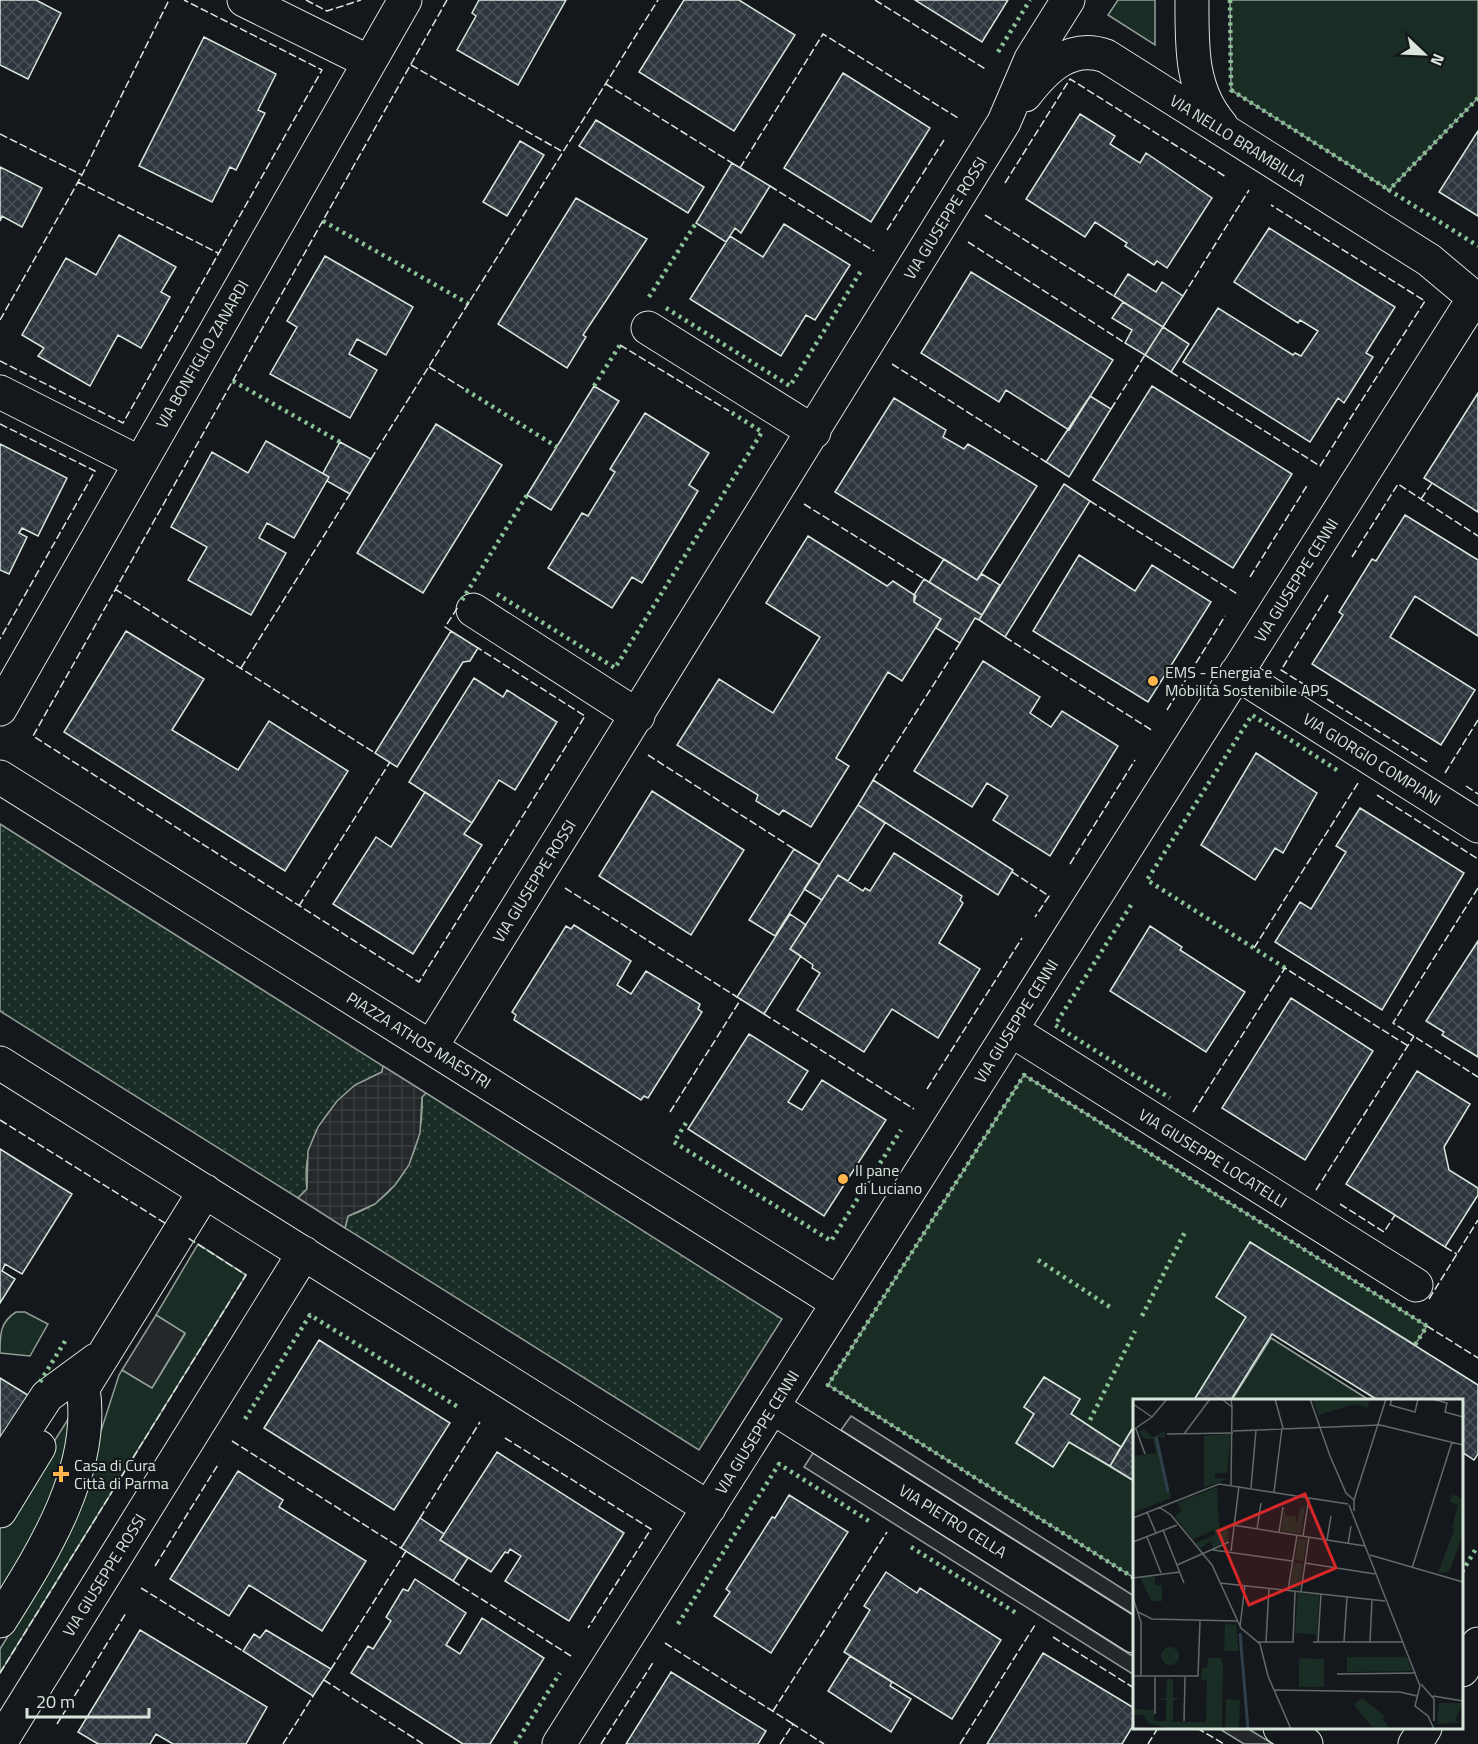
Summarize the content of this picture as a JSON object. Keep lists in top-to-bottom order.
{
  "streets": {
    "street": [
      "VIA NELLO BRAMBILLA",
      "VIA GIUSEPPE ROSSI",
      "VIA BONFIGLIO ZANARDI",
      "VIA GIUSEPPE CENNI",
      "VIA GIORGIO COMPIANI",
      "PIAZZA ATHOS MAESTRI",
      "VIA GIUSEPPE LOCATELLI",
      "VIA PIETRO CELLA"
    ]
  },
  "crossings": [
    ["VIA NELLO BRAMBILLA", "VIA GIUSEPPE ROSSI"],
    ["VIA NELLO BRAMBILLA", "VIA GIUSEPPE CENNI"],
    ["VIA GIUSEPPE ROSSI", "PIAZZA ATHOS MAESTRI"],
    ["VIA GIUSEPPE CENNI", "VIA GIORGIO COMPIANI"],
    ["VIA GIUSEPPE CENNI", "PIAZZA ATHOS MAESTRI"],
    ["VIA GIUSEPPE CENNI", "VIA GIUSEPPE LOCATELLI"],
    ["VIA GIUSEPPE CENNI", "VIA PIETRO CELLA"]
  ],
  "places": {
    "other": ["EMS - Energia e Mobilità Sostenibile APS", "Il pane di Luciano"],
    "health": ["Casa di Cura Città di Parma"]
  },
  "scale_bar": "20 m",
  "north": "bottom right"
}
